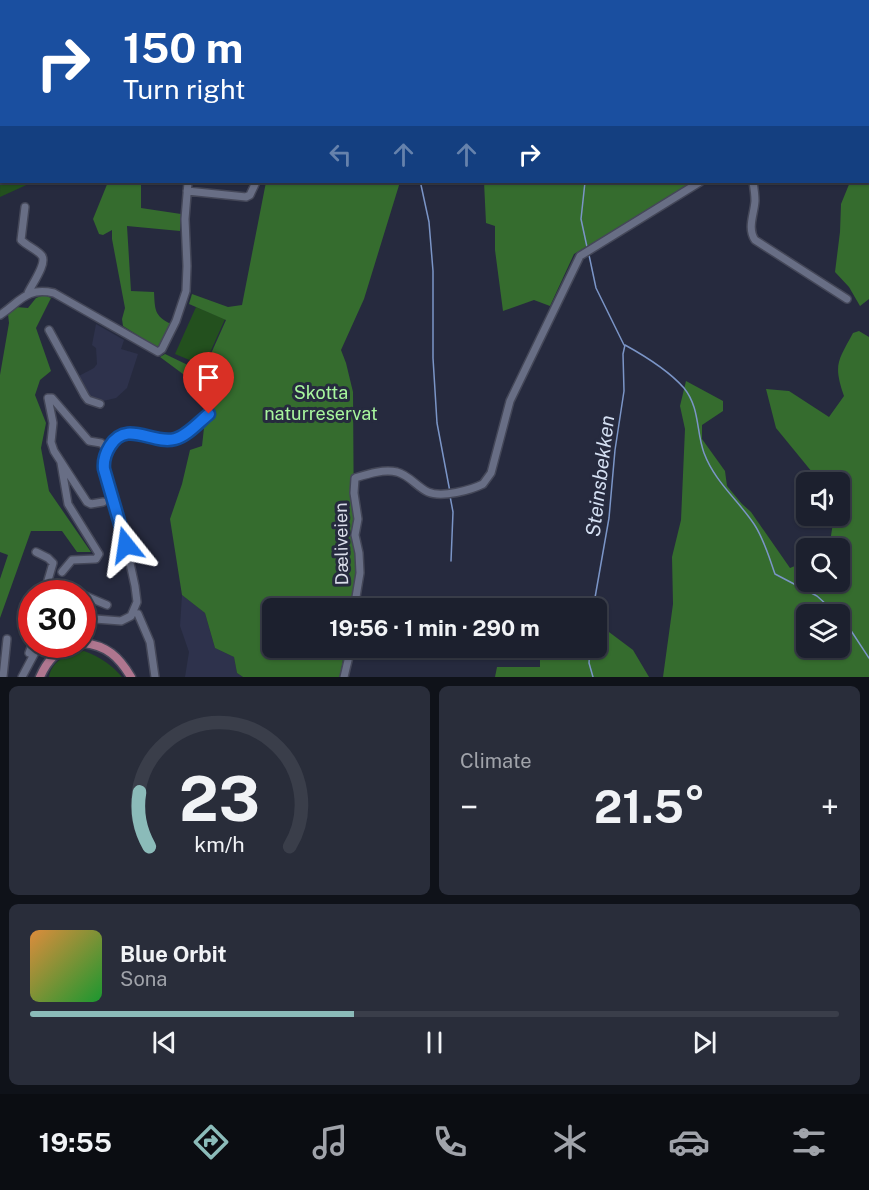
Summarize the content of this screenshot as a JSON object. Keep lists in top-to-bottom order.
{
  "streets": {
    "street": ["Dæliveien"]
  },
  "water": ["Steinsbekken"],
  "parks": ["Skotta naturreservat"],
  "page": {
    "turn": ["150 m", "Turn right"],
    "limit": "30",
    "trip": "19:56 · 1 min · 290 m",
    "tile": "Climate",
    "heat": ["−", "21.5°", "+"],
    "song": ["Blue Orbit", "Sona"],
    "tabs": "19:55",
    "gauge": ["23", "km/h"]
  }
}
